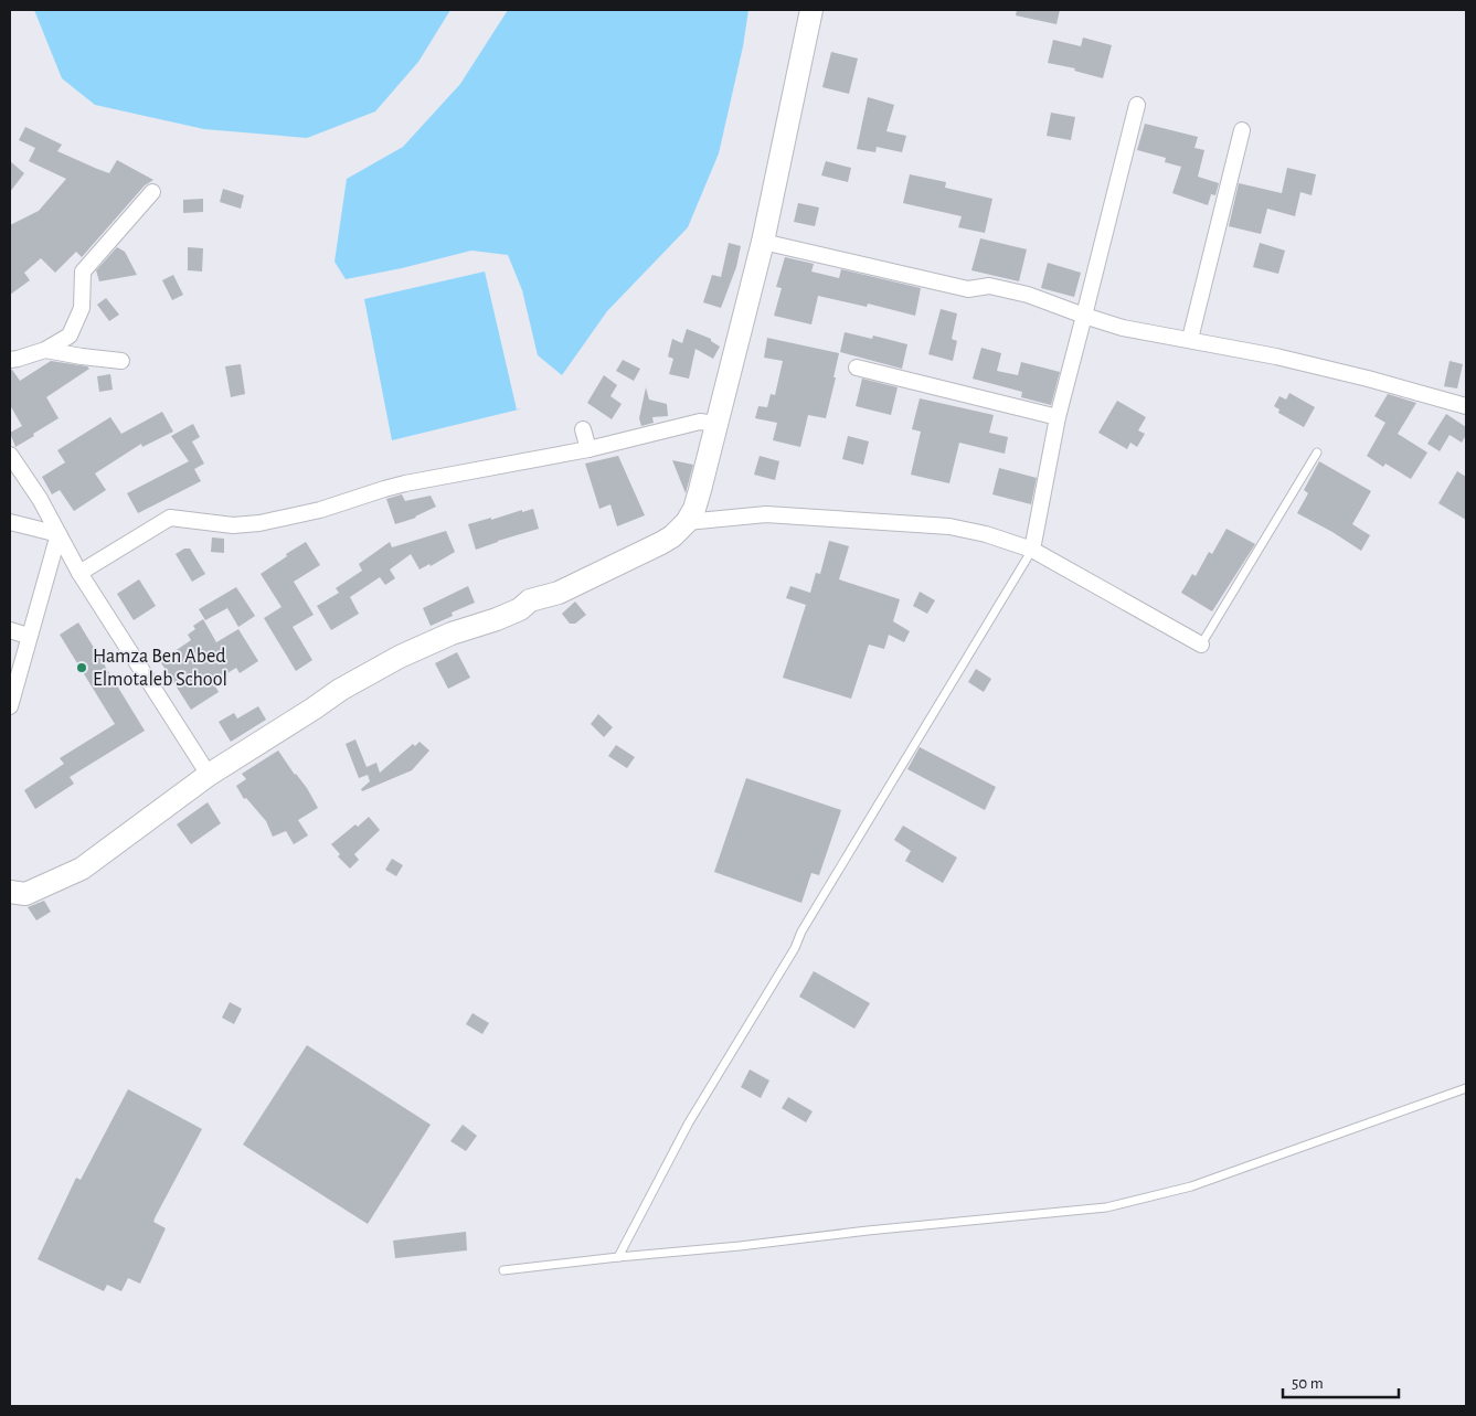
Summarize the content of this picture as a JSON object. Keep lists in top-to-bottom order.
{
  "places": ["Hamza Ben Abed Elmotaleb School"],
  "scale_bar": "50 m"
}
